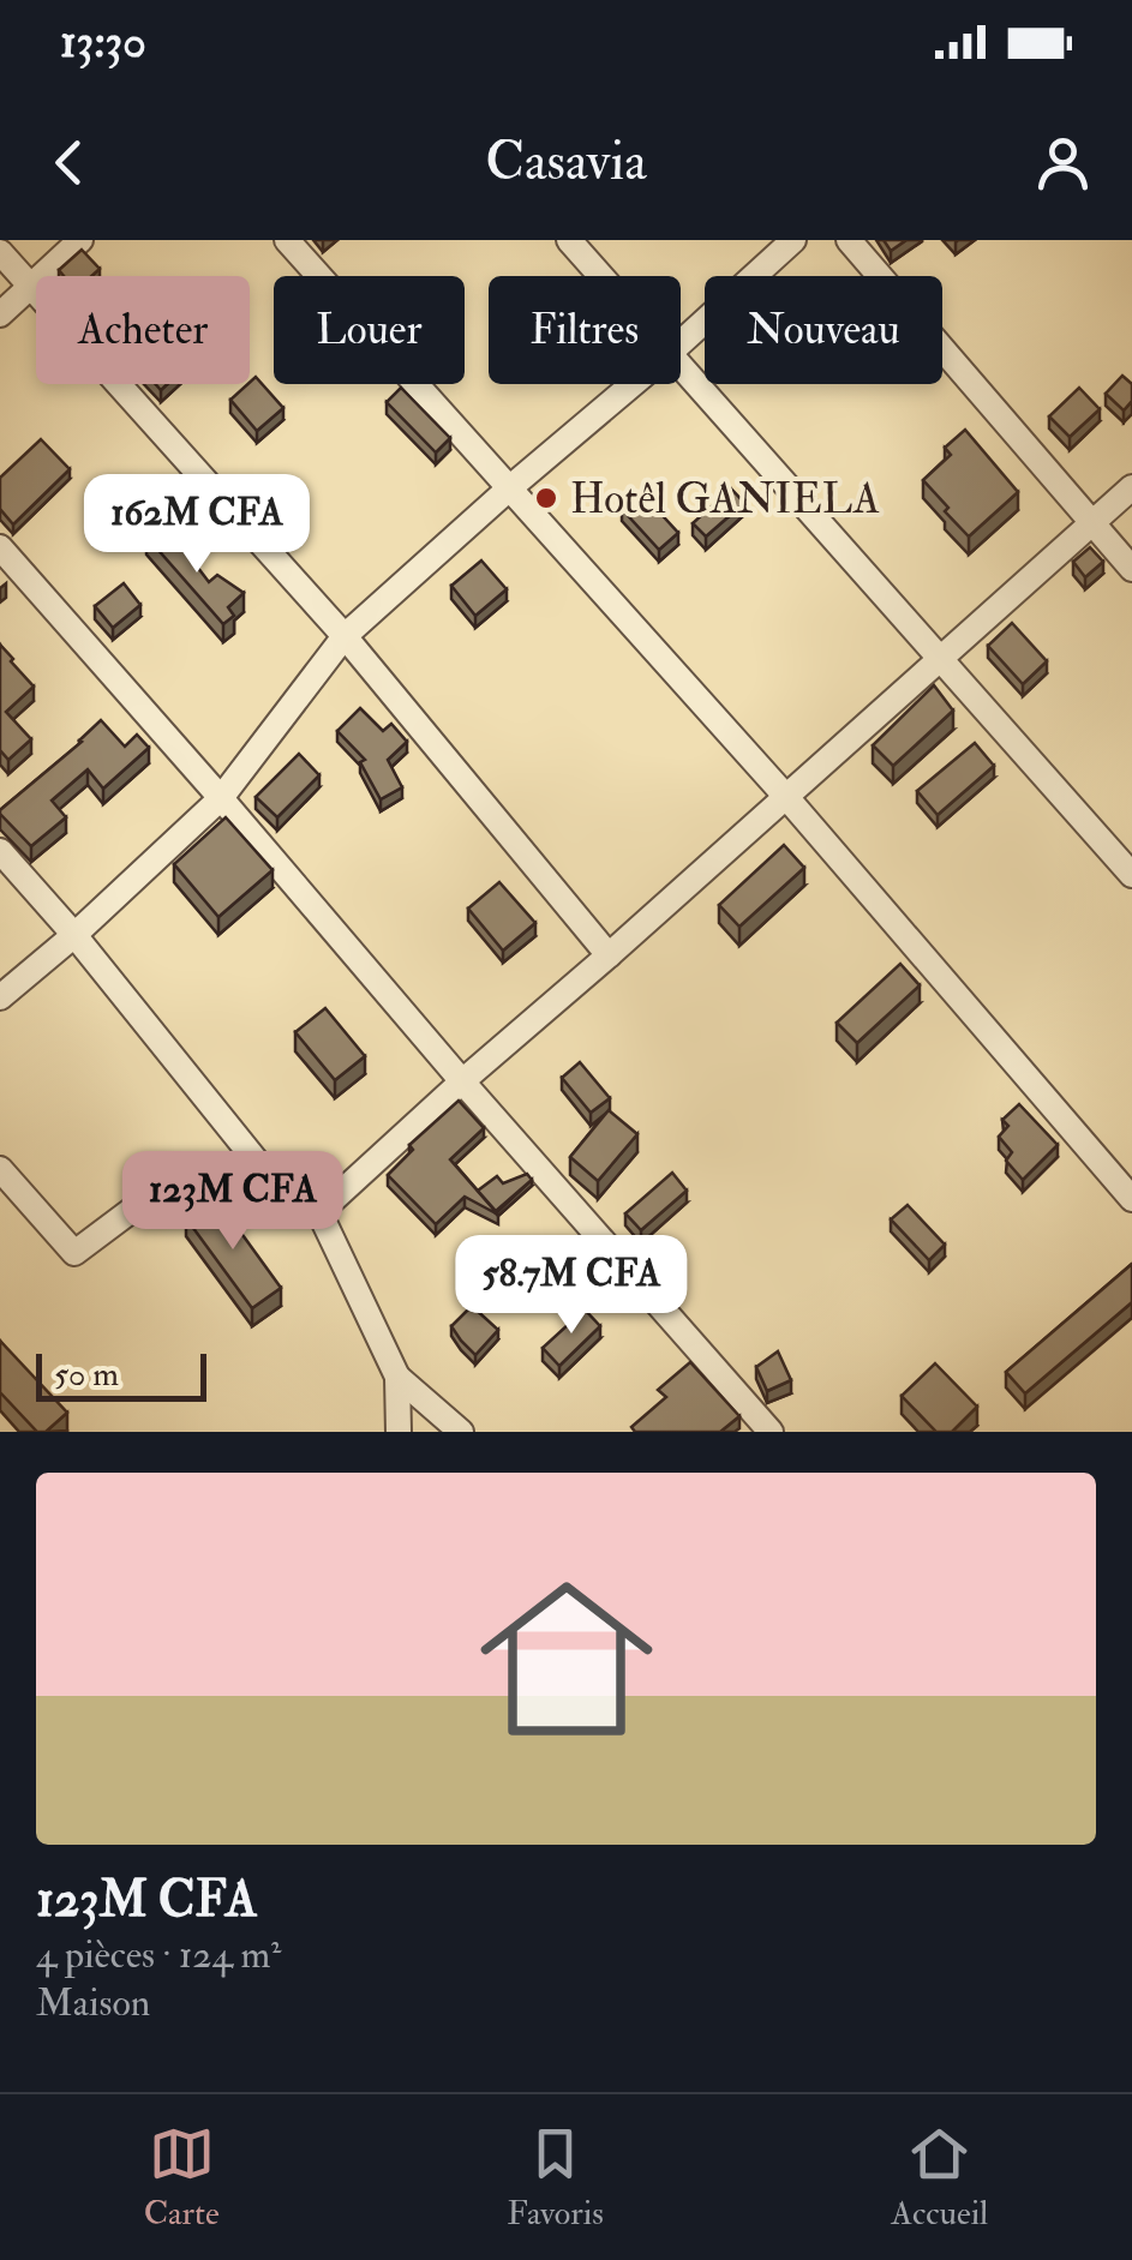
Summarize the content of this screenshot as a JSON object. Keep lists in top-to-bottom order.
{
  "places": ["Hotêl GANIELA"],
  "scale_bar": "50 m",
  "page": {
    "status": "13:30",
    "header": "Casavia",
    "chip": [
      "Acheter",
      "Louer",
      "Filtres",
      "Nouveau"
    ],
    "price": ["162M CFA", "123M CFA", "58.7M CFA"],
    "scale": "50 m",
    "list": [
      {
        "name": "123M CFA",
        "note": "4 pièces · 124 m² · Maison"
      }
    ],
    "tabs": ["Carte", "Favoris", "Accueil"]
  }
}
